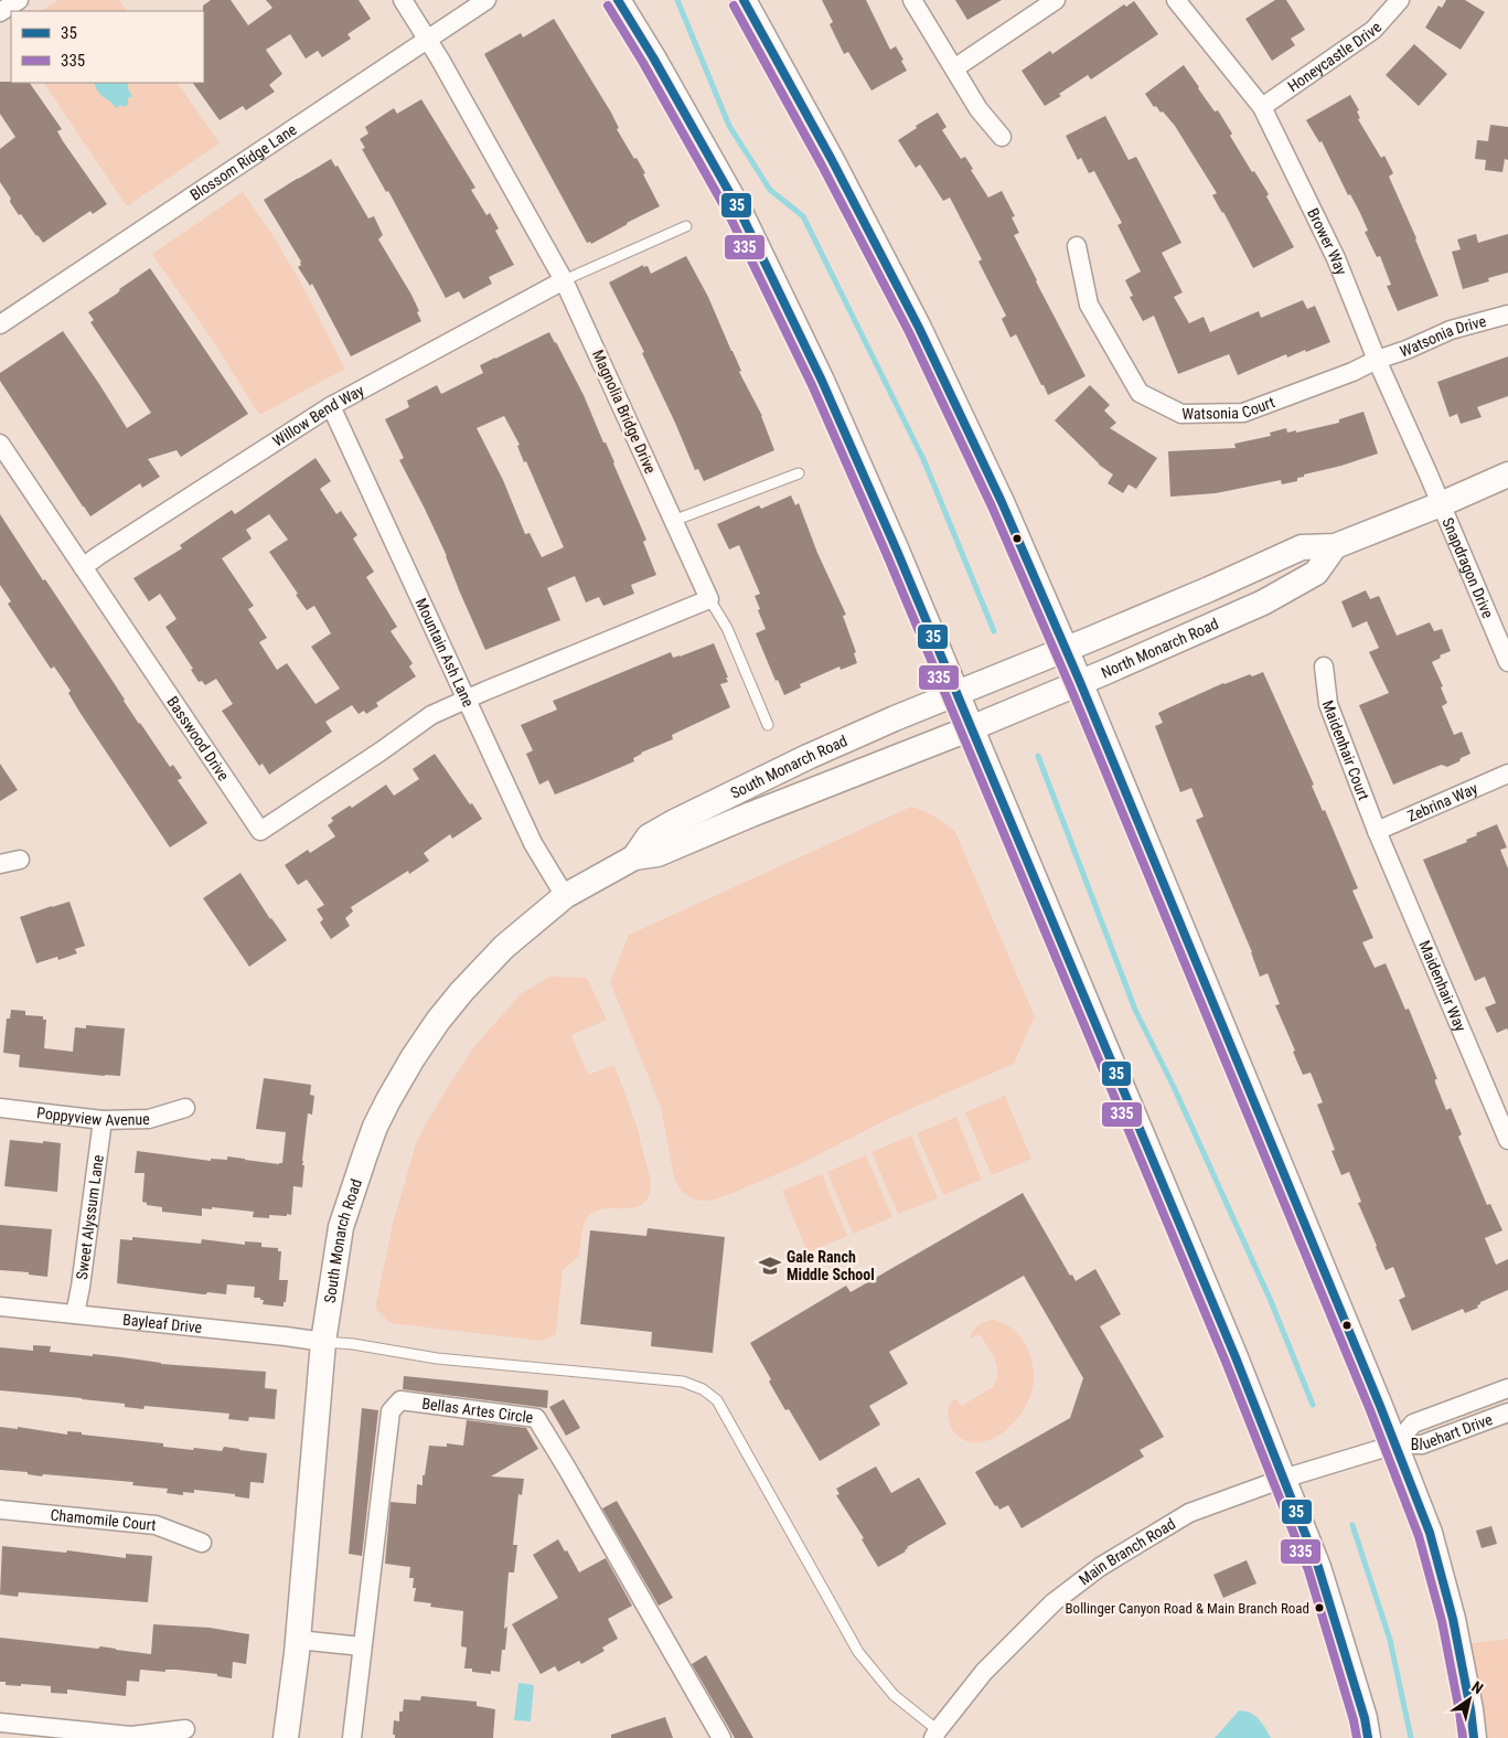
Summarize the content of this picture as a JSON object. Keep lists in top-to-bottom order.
{
  "streets": {
    "main road": ["North Monarch Road", "South Monarch Road"],
    "street": [
      "Honeycastle Drive",
      "Blossom Ridge Lane",
      "Brower Way",
      "Watsonia Drive",
      "Watsonia Court",
      "Magnolia Bridge Drive",
      "Willow Bend Way",
      "Snapdragon Drive",
      "Mountain Ash Lane",
      "Basswood Drive",
      "Maidenhair Court",
      "Zebrina Way",
      "Maidenhair Way",
      "Poppyview Avenue",
      "Sweet Alyssum Lane",
      "Bayleaf Drive",
      "Bellas Artes Circle",
      "Bluehart Drive",
      "Chamomile Court",
      "Main Branch Road"
    ]
  },
  "crossings": [
    ["Honeycastle Drive", "Brower Way"],
    ["Blossom Ridge Lane", "Magnolia Bridge Drive"],
    ["Brower Way", "Watsonia Drive"],
    ["Brower Way", "Watsonia Court"],
    ["Brower Way", "Snapdragon Drive"],
    ["Watsonia Drive", "Watsonia Court"],
    ["Magnolia Bridge Drive", "Willow Bend Way"],
    ["Willow Bend Way", "Mountain Ash Lane"],
    ["Willow Bend Way", "Basswood Drive"],
    ["North Monarch Road", "South Monarch Road"],
    ["Mountain Ash Lane", "Basswood Drive"],
    ["Mountain Ash Lane", "South Monarch Road"],
    ["Maidenhair Court", "Zebrina Way"],
    ["Maidenhair Court", "Maidenhair Way"],
    ["South Monarch Road", "Bayleaf Drive"],
    ["Zebrina Way", "Maidenhair Way"],
    ["Poppyview Avenue", "Sweet Alyssum Lane"],
    ["Sweet Alyssum Lane", "Bayleaf Drive"],
    ["Bluehart Drive", "Main Branch Road"]
  ],
  "places": {
    "school or university": ["Gale Ranch Middle School"],
    "other": ["Bollinger Canyon Road & Main Branch Road"]
  },
  "lines": ["transit line 35", "transit line 335"],
  "legend": ["35", "335"],
  "north": "top right"
}
